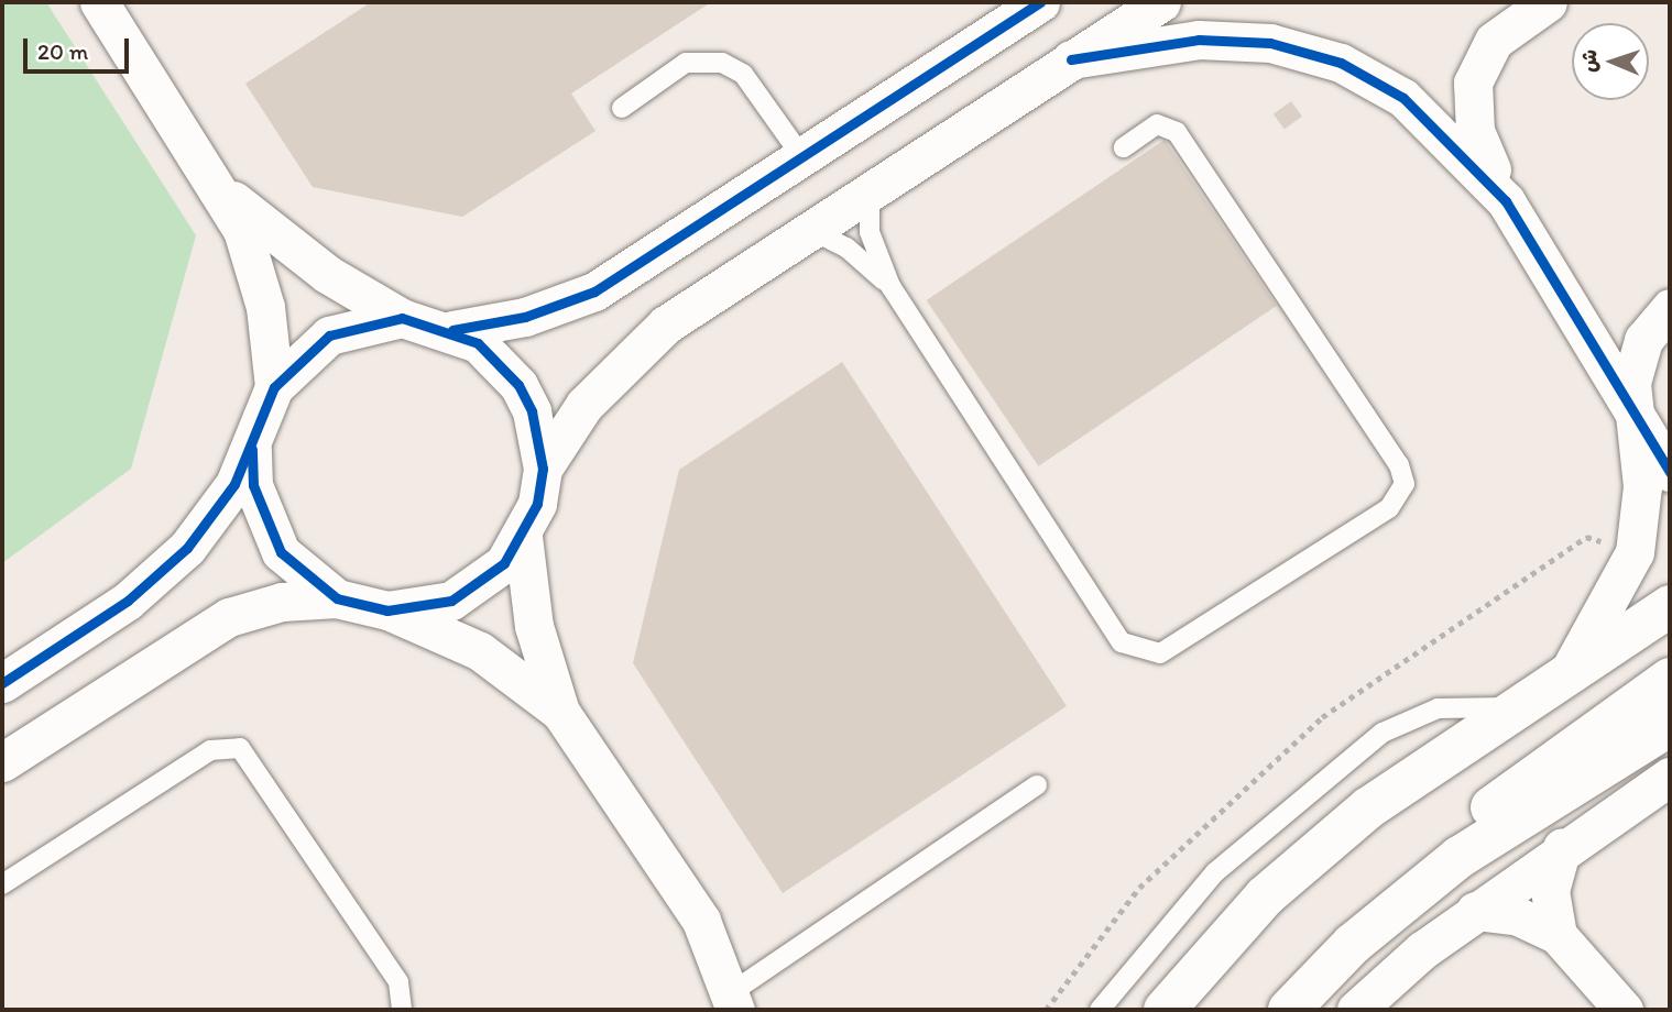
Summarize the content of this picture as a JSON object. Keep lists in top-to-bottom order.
{
  "scale_bar": "20 m",
  "north": "left"
}
